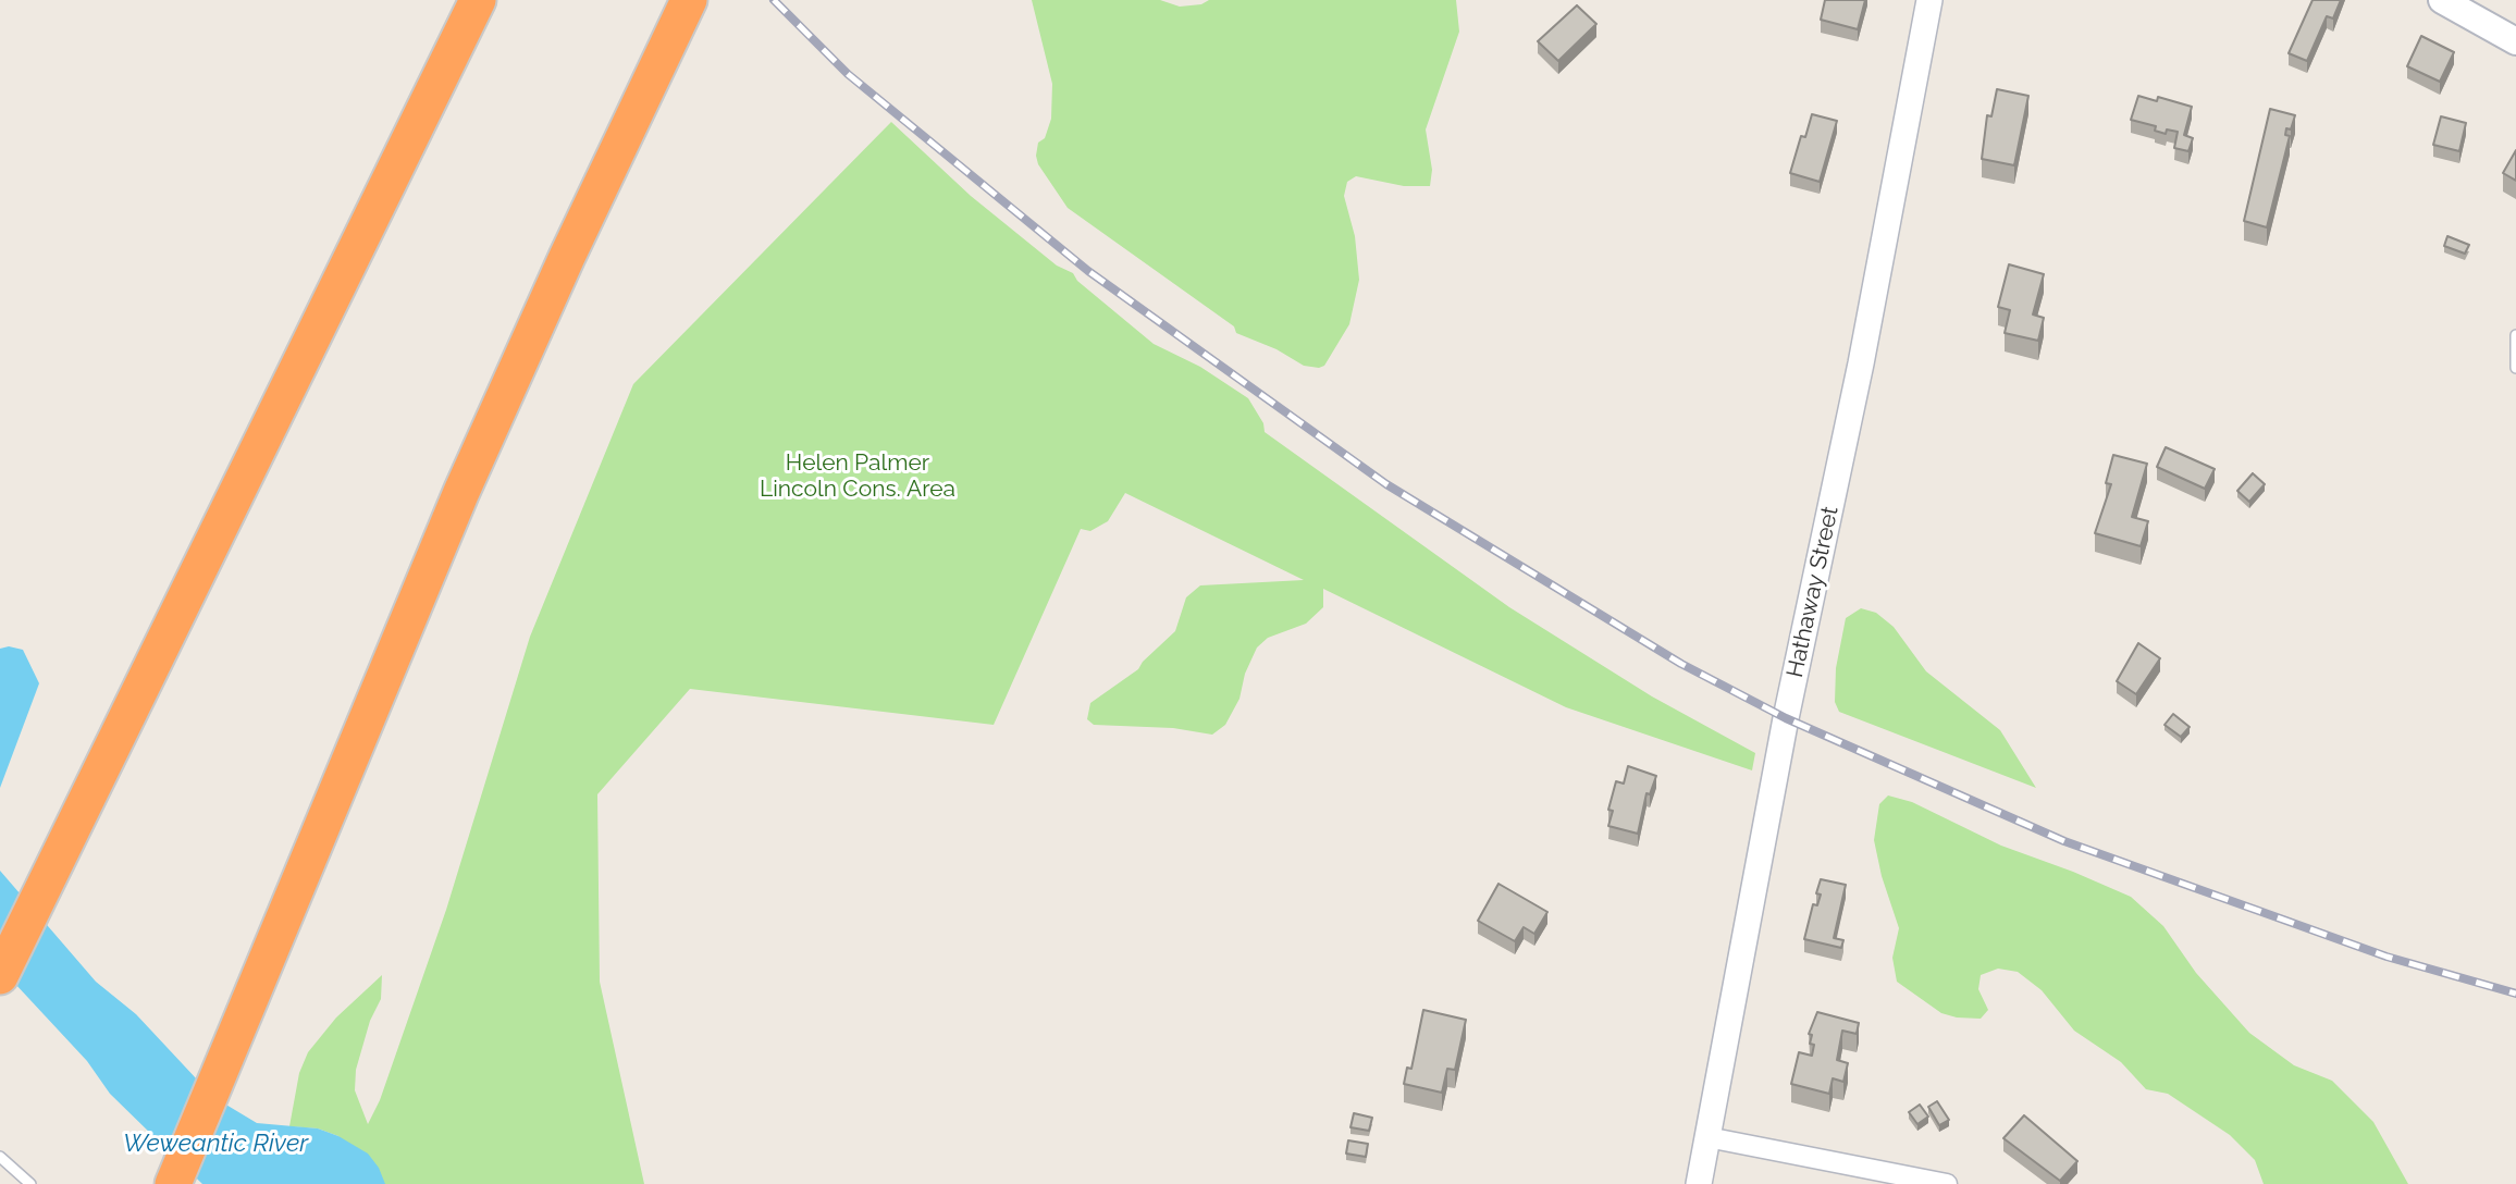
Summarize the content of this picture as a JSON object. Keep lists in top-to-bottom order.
{
  "streets": {
    "street": ["Hathaway Street"]
  },
  "water": ["Weweantic River"],
  "parks": ["Helen Palmer Lincoln Cons. Area"]
}
